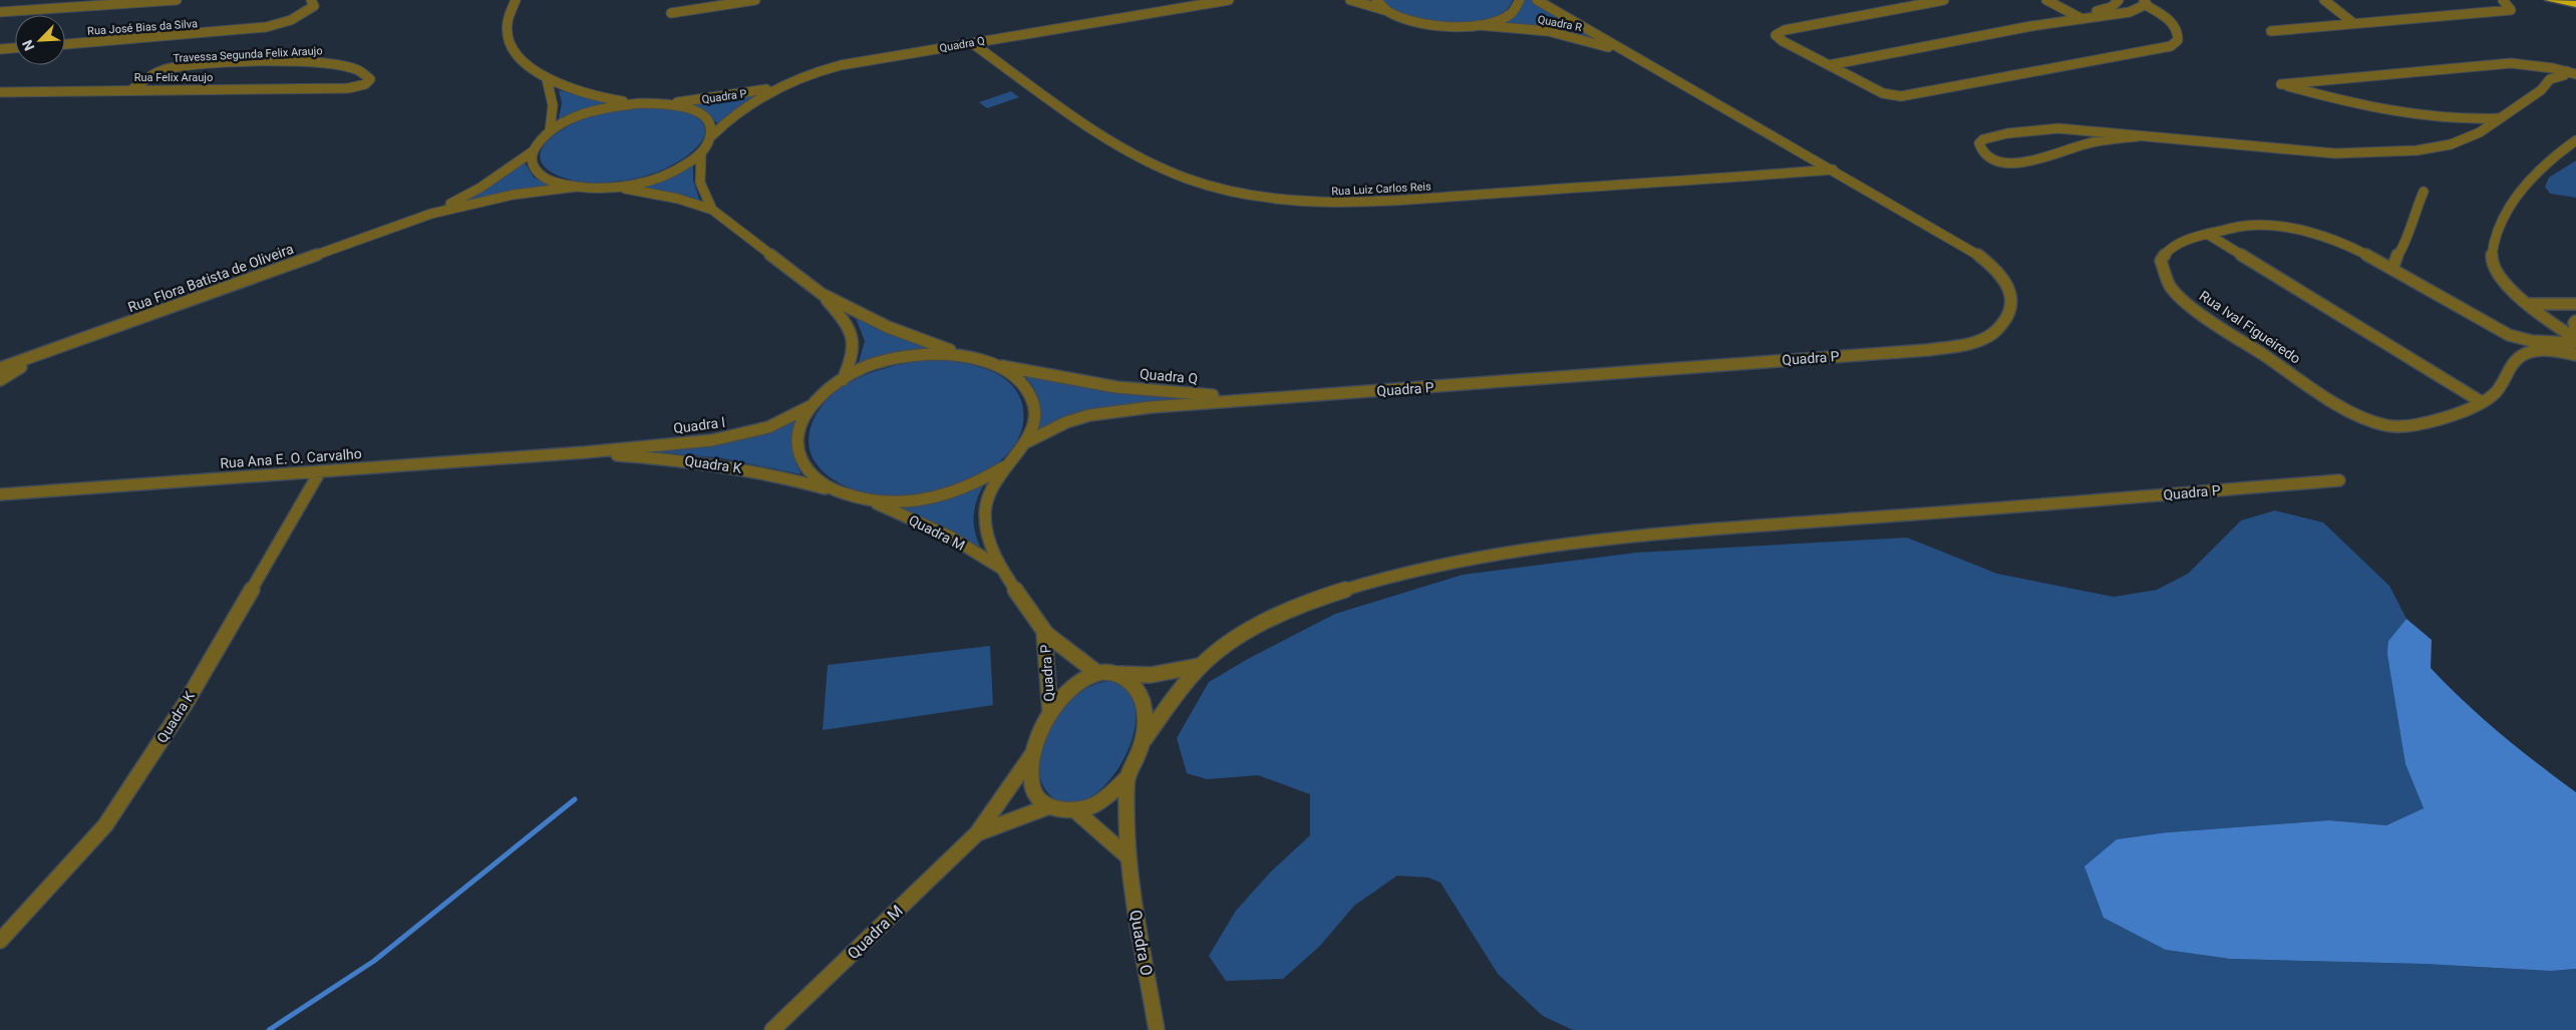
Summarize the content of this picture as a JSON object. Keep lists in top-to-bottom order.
{
  "streets": {
    "street": [
      "Quadra R",
      "Rua José Bias da Silva",
      "Quadra Q",
      "Travessa Segunda Felix Araujo",
      "Rua Felix Araujo",
      "Quadra P",
      "Rua Luiz Carlos Reis",
      "Rua Flora Batista de Oliveira",
      "Rua Ival Figueiredo",
      "Quadra l",
      "Rua Ana E. O. Carvalho",
      "Quadra K",
      "Quadra M",
      "Quadra O"
    ]
  },
  "crossings": [
    ["Quadra R", "Quadra P"],
    ["Quadra Q", "Quadra P"],
    ["Quadra Q", "Rua Luiz Carlos Reis"],
    ["Travessa Segunda Felix Araujo", "Rua Felix Araujo"],
    ["Quadra P", "Rua Luiz Carlos Reis"],
    ["Quadra P", "Quadra M"],
    ["Quadra P", "Quadra O"],
    ["Quadra l", "Rua Ana E. O. Carvalho"],
    ["Quadra l", "Quadra K"],
    ["Rua Ana E. O. Carvalho", "Quadra K"],
    ["Quadra M", "Quadra O"]
  ],
  "north": "bottom left"
}
